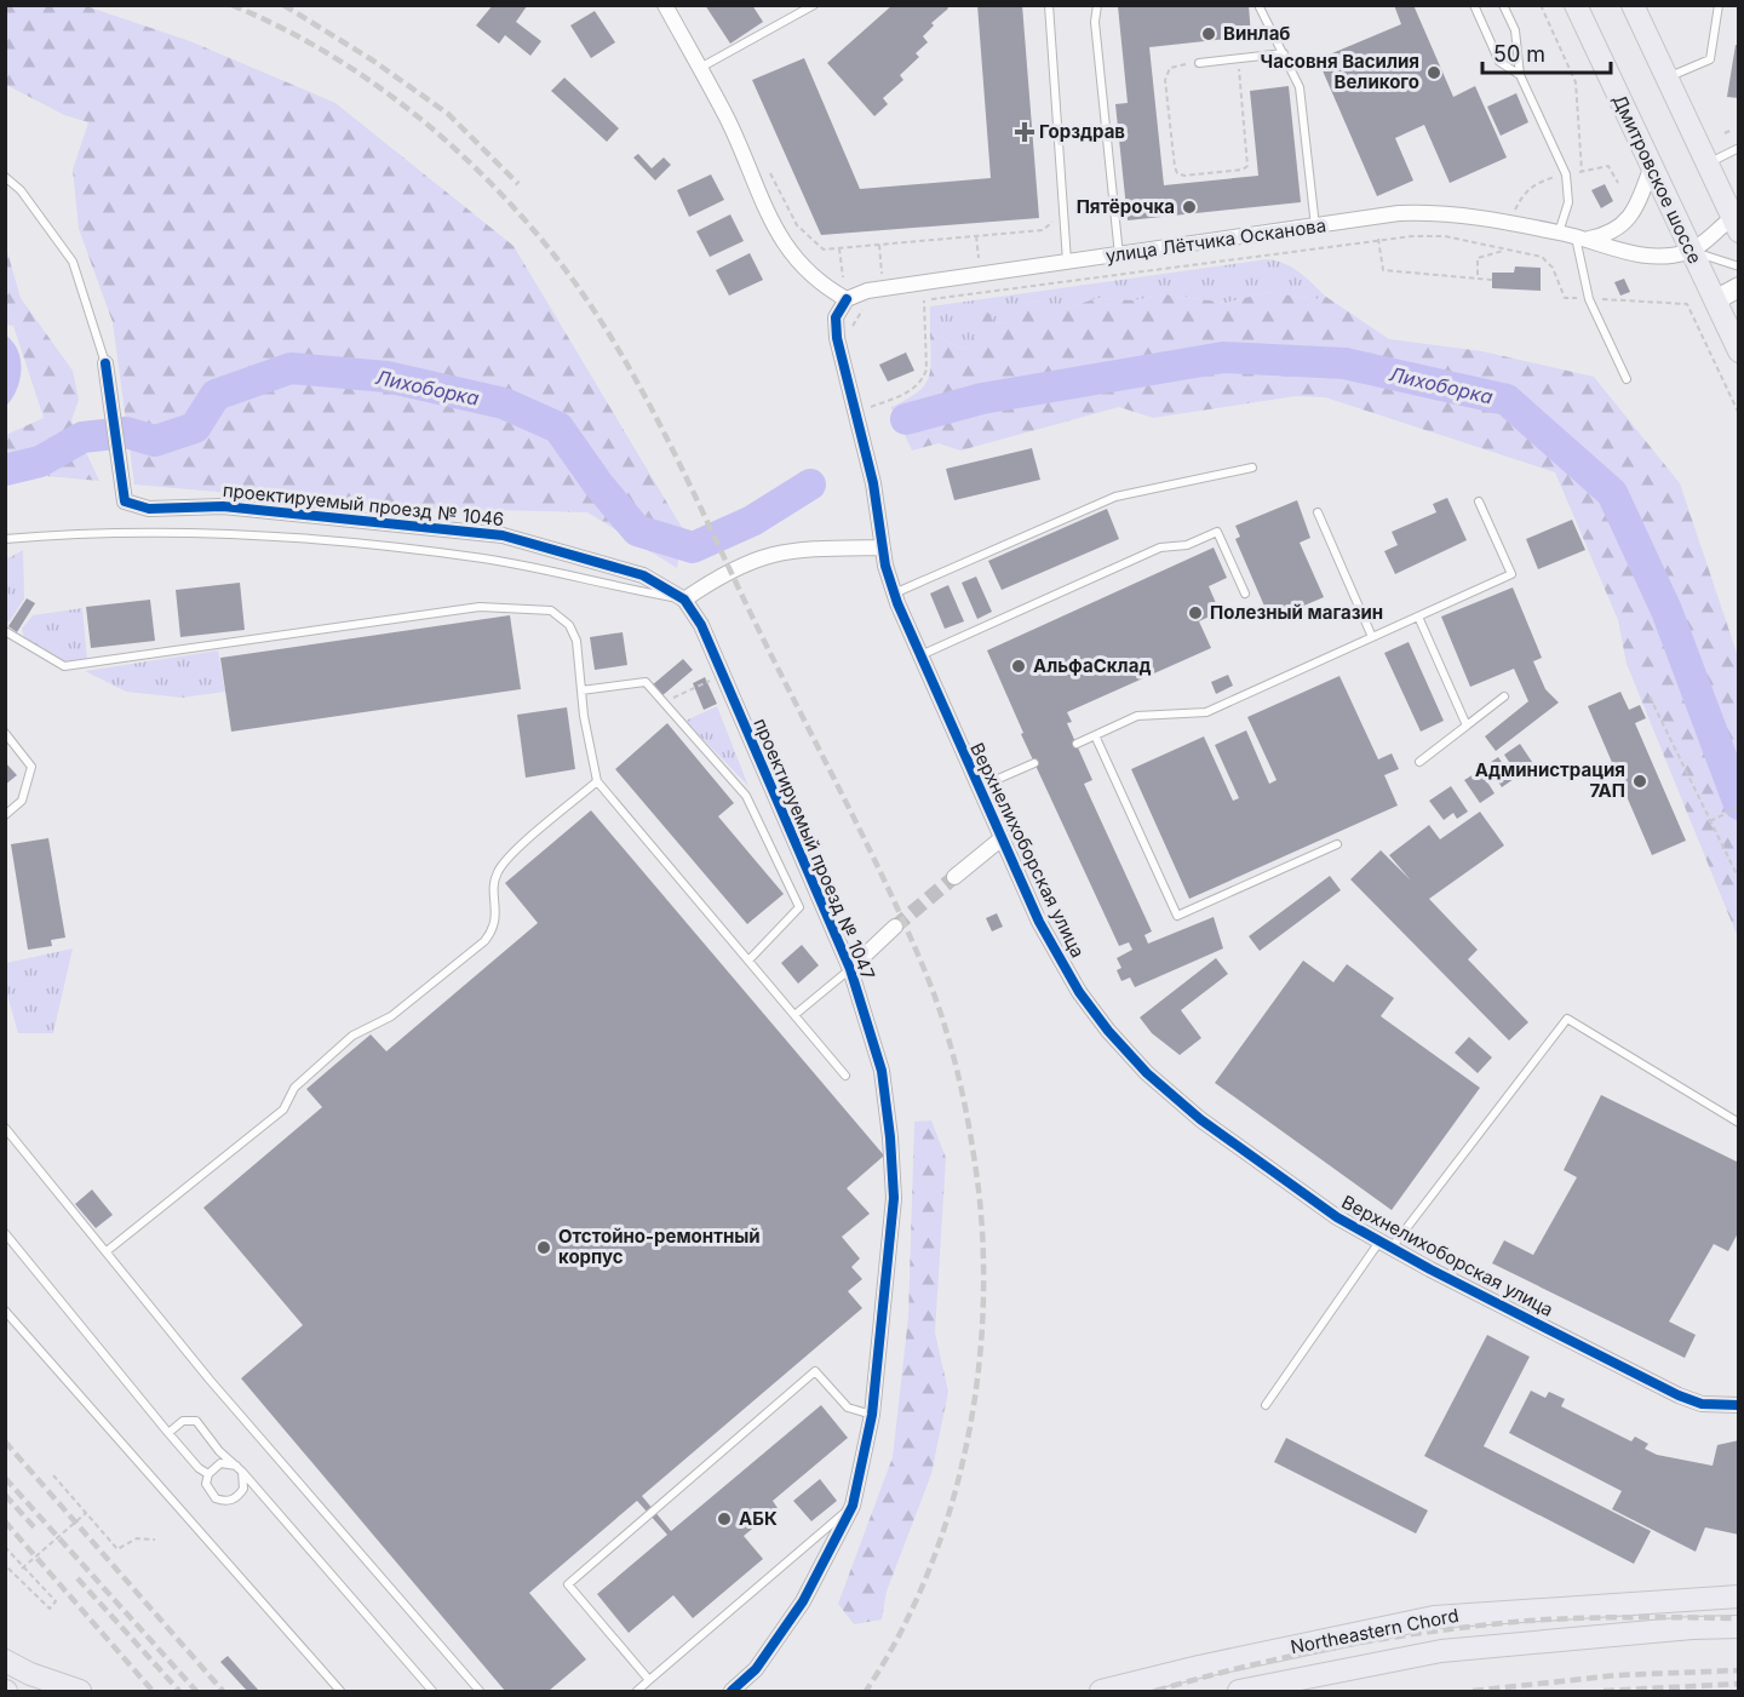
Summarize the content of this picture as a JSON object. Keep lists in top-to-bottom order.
{
  "streets": {
    "main road": ["Дмитровское шоссе", "Northeastern Chord"],
    "street": [
      "улица Лётчика Осканова",
      "проектируемый проезд № 1046",
      "проектируемый проезд № 1047",
      "Верхнелихоборская улица"
    ]
  },
  "crossings": [
    ["Дмитровское шоссе", "улица Лётчика Осканова"],
    ["улица Лётчика Осканова", "Верхнелихоборская улица"],
    ["проектируемый проезд № 1046", "проектируемый проезд № 1047"]
  ],
  "water": ["Лихоборка"],
  "places": {
    "other": [
      "Винлаб",
      "Часовня Василия Великого",
      "Пятёрочка",
      "Полезный магазин",
      "АльфаСклад",
      "Администрация 7АП",
      "Отстойно-ремонтный корпус",
      "АБК"
    ],
    "health": ["Горздрав"]
  },
  "scale_bar": "50 m"
}
